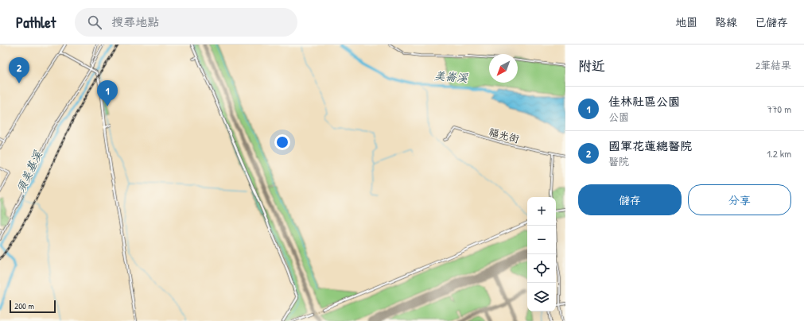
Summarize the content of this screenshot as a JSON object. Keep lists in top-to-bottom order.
{
  "streets": {
    "street": ["福光街"]
  },
  "water": ["美崙溪", "須美基溪"],
  "scale_bar": "200 m",
  "north": "bottom left",
  "page": {
    "header": "Pathlet",
    "search": "搜尋地點",
    "nav": ["地圖", "路線", "已儲存"],
    "heading": ["附近", "2筆結果"],
    "pins": ["2", "1"],
    "list": [
      {
        "mark": "1",
        "name": "佳林社區公園",
        "note": "公園",
        "value": "770 m"
      },
      {
        "mark": "2",
        "name": "國軍花蓮總醫院",
        "note": "醫院",
        "value": "1.2 km"
      }
    ],
    "buttons": ["儲存", "分享"],
    "map_buttons": ["+", "−"],
    "scale": "200 m"
  }
}
